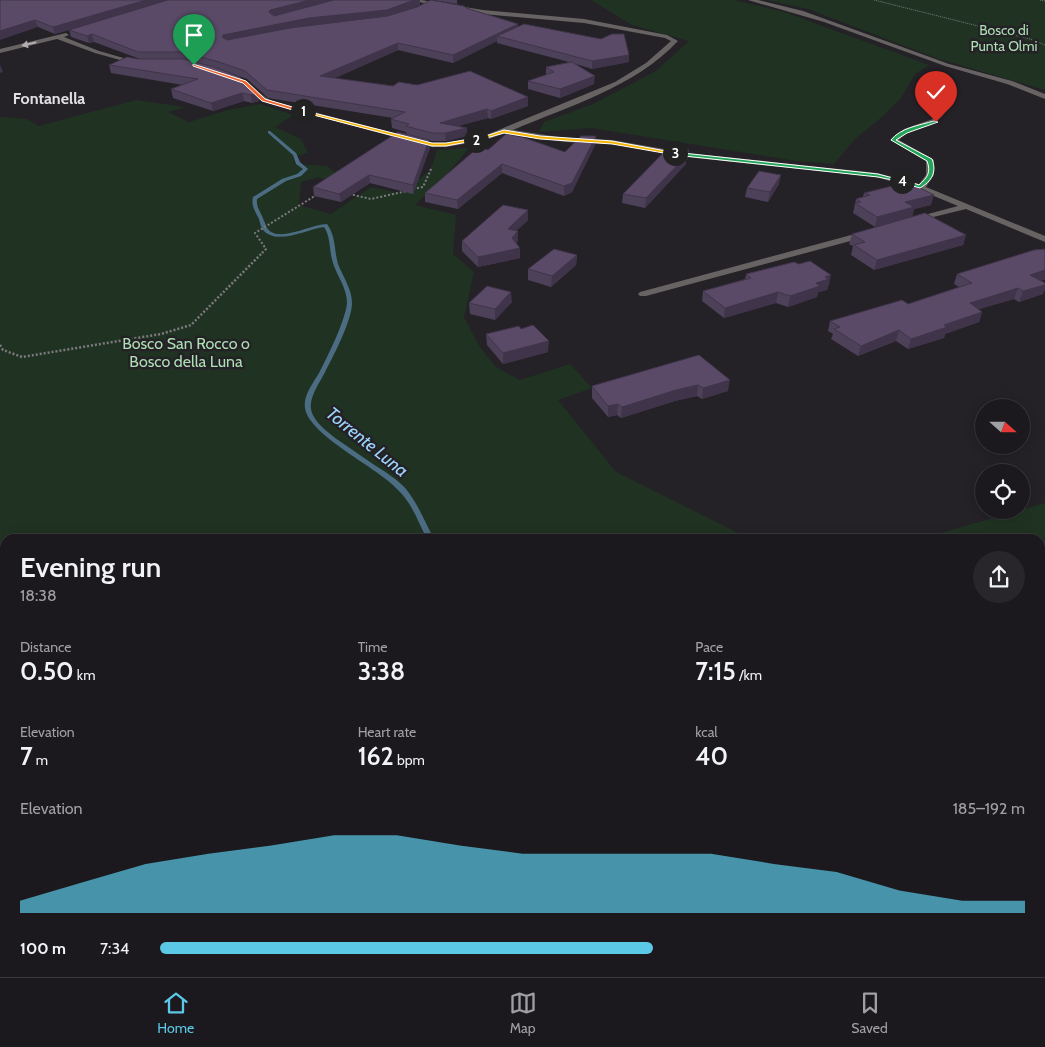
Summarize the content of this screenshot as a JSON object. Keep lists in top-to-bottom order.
{
  "districts": ["Fontanella"],
  "water": ["Torrente Luna"],
  "parks": ["Bosco di Punta Olmi", "Bosco San Rocco o Bosco della Luna"],
  "north": "right",
  "page": {
    "pins": [
      "1",
      "2",
      "3",
      "4"
    ],
    "heading": ["Evening run", "18:38"],
    "stats": [
      ["Distance", "0.50 km"],
      ["Time", "3:38"],
      ["Pace", "7:15 /km"],
      ["Elevation", "7 m"],
      ["Heart rate", "162 bpm"],
      ["kcal", "40"]
    ],
    "chart": ["Elevation", "185–192 m"],
    "list": [
      {
        "name": "100 m",
        "note": "7:34"
      }
    ],
    "tabs": ["Home", "Map", "Saved"]
  }
}
